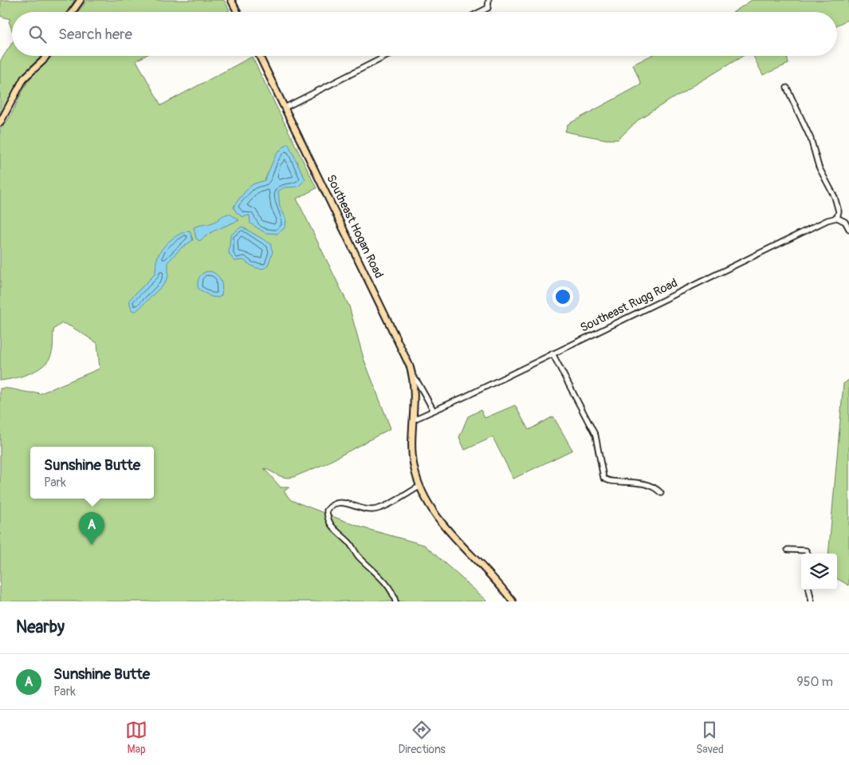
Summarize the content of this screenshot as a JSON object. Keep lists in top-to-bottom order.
{
  "streets": {
    "main road": ["Southeast Hogan Road"],
    "street": ["Southeast Rugg Road"]
  },
  "crossings": [
    ["Southeast Hogan Road", "Southeast Rugg Road"]
  ],
  "page": {
    "search": "Search here",
    "popup": ["Sunshine Butte", "Park"],
    "pins": "A",
    "heading": "Nearby",
    "list": [
      {
        "mark": "A",
        "name": "Sunshine Butte",
        "note": "Park",
        "value": "950 m"
      }
    ],
    "nav": ["Map", "Directions", "Saved"]
  }
}
